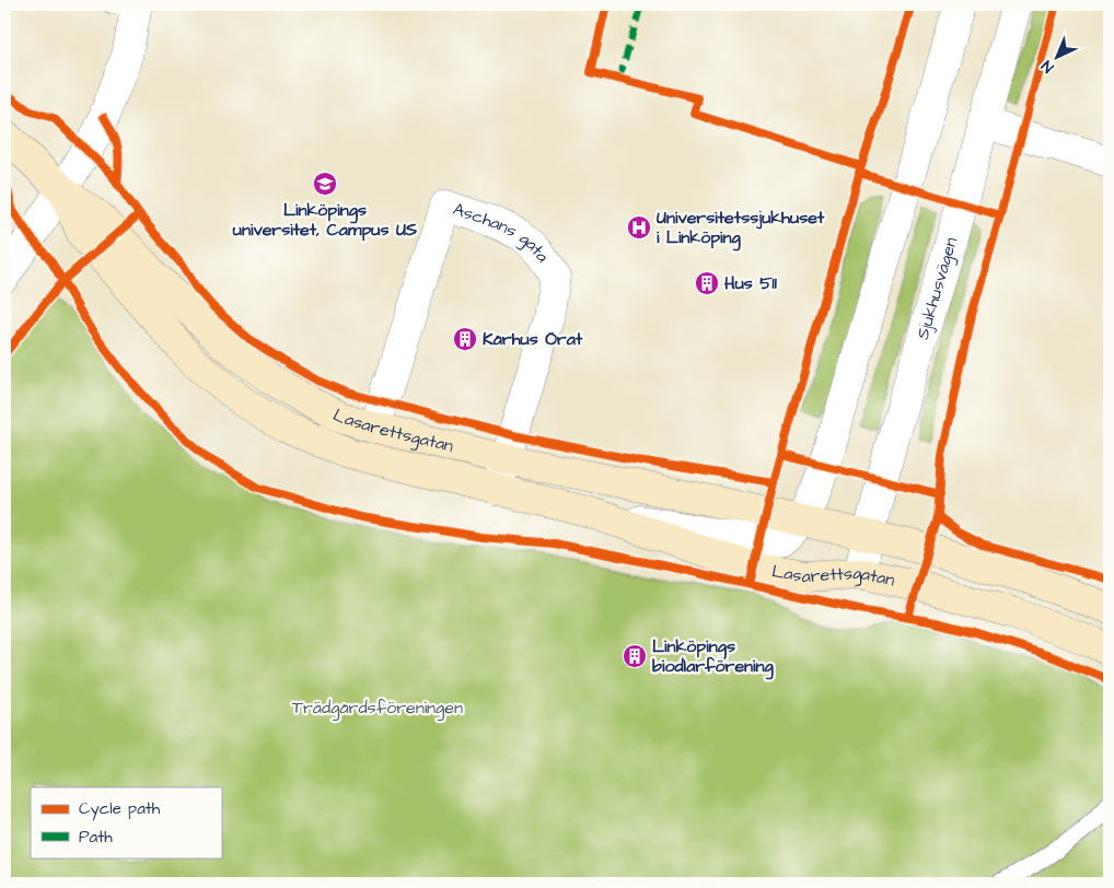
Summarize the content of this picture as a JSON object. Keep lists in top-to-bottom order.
{
  "streets": {
    "main road": ["Lasarettsgatan"],
    "street": ["Aschans gata", "Sjukhusvägen"]
  },
  "crossings": [
    ["Aschans gata", "Lasarettsgatan"],
    ["Sjukhusvägen", "Lasarettsgatan"]
  ],
  "parks": ["Trädgårdsföreningen"],
  "places": {
    "school or university": ["Linköpings universitet, Campus US"],
    "hospital": ["Universitetssjukhuset i Linköping"],
    "building": ["Hus 511", "Kårhus Örat", "Linköpings biodlarförening"]
  },
  "legend": ["Cycle path", "Path"],
  "north": "bottom left"
}
